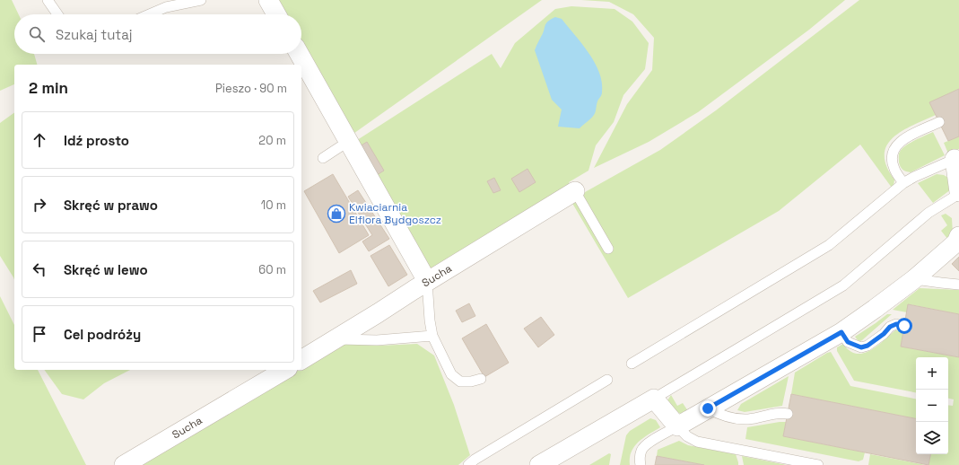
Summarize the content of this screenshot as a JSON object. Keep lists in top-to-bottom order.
{
  "streets": {
    "street": ["Sucha"]
  },
  "places": {
    "shop": ["Kwiaciarnia Elflora Bydgoszcz"]
  },
  "page": {
    "search": "Szukaj tutaj",
    "heading": ["2 min", "Pieszo · 90 m"],
    "list": [
      ["Idź prosto", "20 m"],
      ["Skręć w prawo", "10 m"],
      ["Skręć w lewo", "60 m"],
      "Cel podróży"
    ],
    "map_buttons": ["+", "−"]
  }
}
